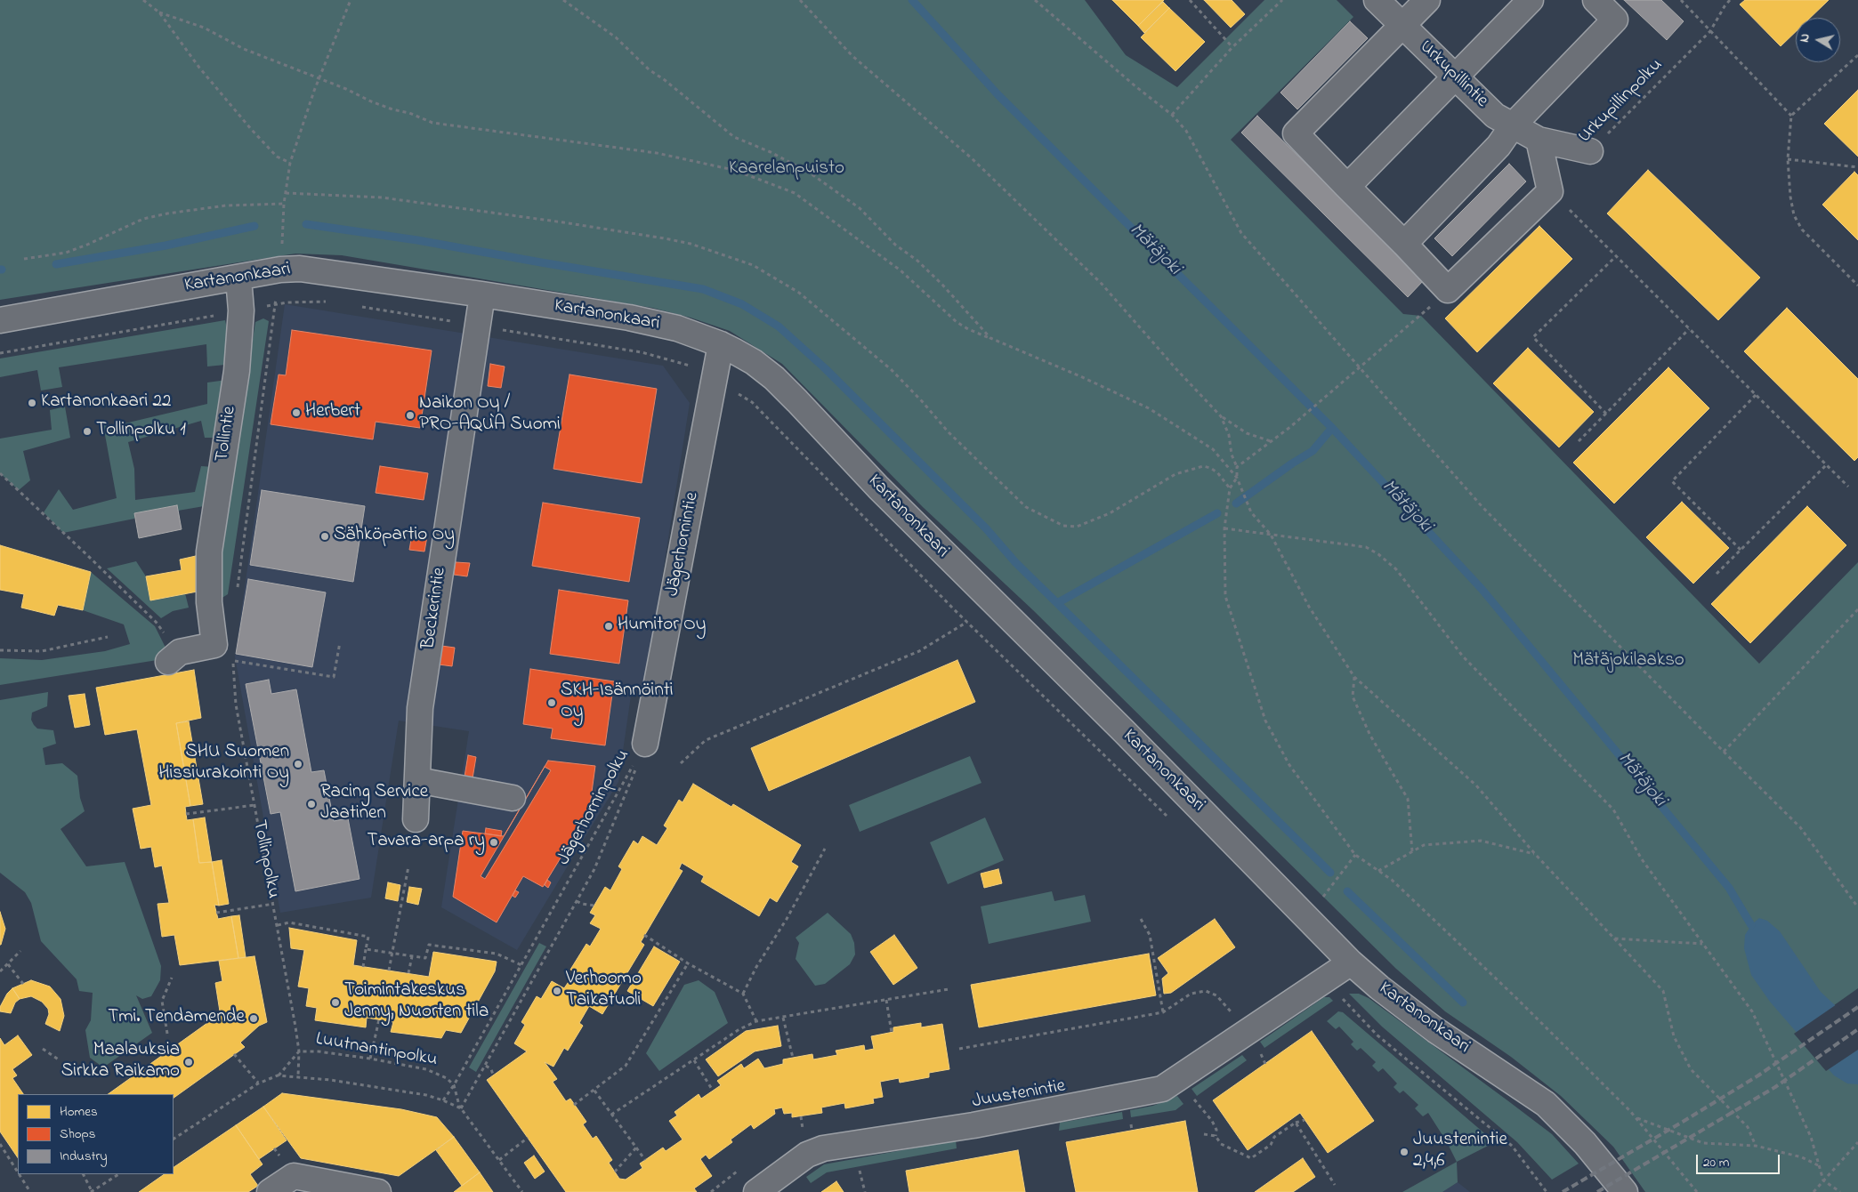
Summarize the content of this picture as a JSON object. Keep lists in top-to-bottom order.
{
  "streets": {
    "street": [
      "Urkupillintie",
      "Kartanonkaari",
      "Tollintie",
      "Jägerhornintie",
      "Beckerintie",
      "Juustenintie"
    ],
    "path": [
      "Urkupillinpolku",
      "Jägerhorninpolku",
      "Tollinpolku",
      "Luutnantinpolku"
    ]
  },
  "crossings": [
    ["Urkupillintie", "Urkupillinpolku"],
    ["Kartanonkaari", "Tollintie"],
    ["Kartanonkaari", "Jägerhornintie"],
    ["Kartanonkaari", "Beckerintie"],
    ["Kartanonkaari", "Juustenintie"],
    ["Tollintie", "Tollinpolku"],
    ["Jägerhornintie", "Jägerhorninpolku"],
    ["Jägerhorninpolku", "Luutnantinpolku"],
    ["Tollinpolku", "Luutnantinpolku"]
  ],
  "water": ["Mätäjoki"],
  "parks": ["Kaarelanpuisto", "Mätäjokilaakso"],
  "places": [
    "Kartanonkaari 22",
    "Herbert",
    "Naikon Oy / PRO-AQUA Suomi",
    "Tollinpolku 1",
    "Sähköpartio Oy",
    "Humitor Oy",
    "SKH-Isännöinti Oy",
    "SHU Suomen Hissiurakointi Oy",
    "Racing Service Jaatinen",
    "Tavara-arpa ry",
    "Verhoomo Taikatuoli",
    "Toimintakeskus Jenny, Nuorten tila",
    "Tmi. Tendamende",
    "Maalauksia Sirkka Raikamo",
    "Juustenintie 2,4,6"
  ],
  "legend": ["Homes", "Shops", "Industry"],
  "scale_bar": "20 m",
  "north": "left"
}
